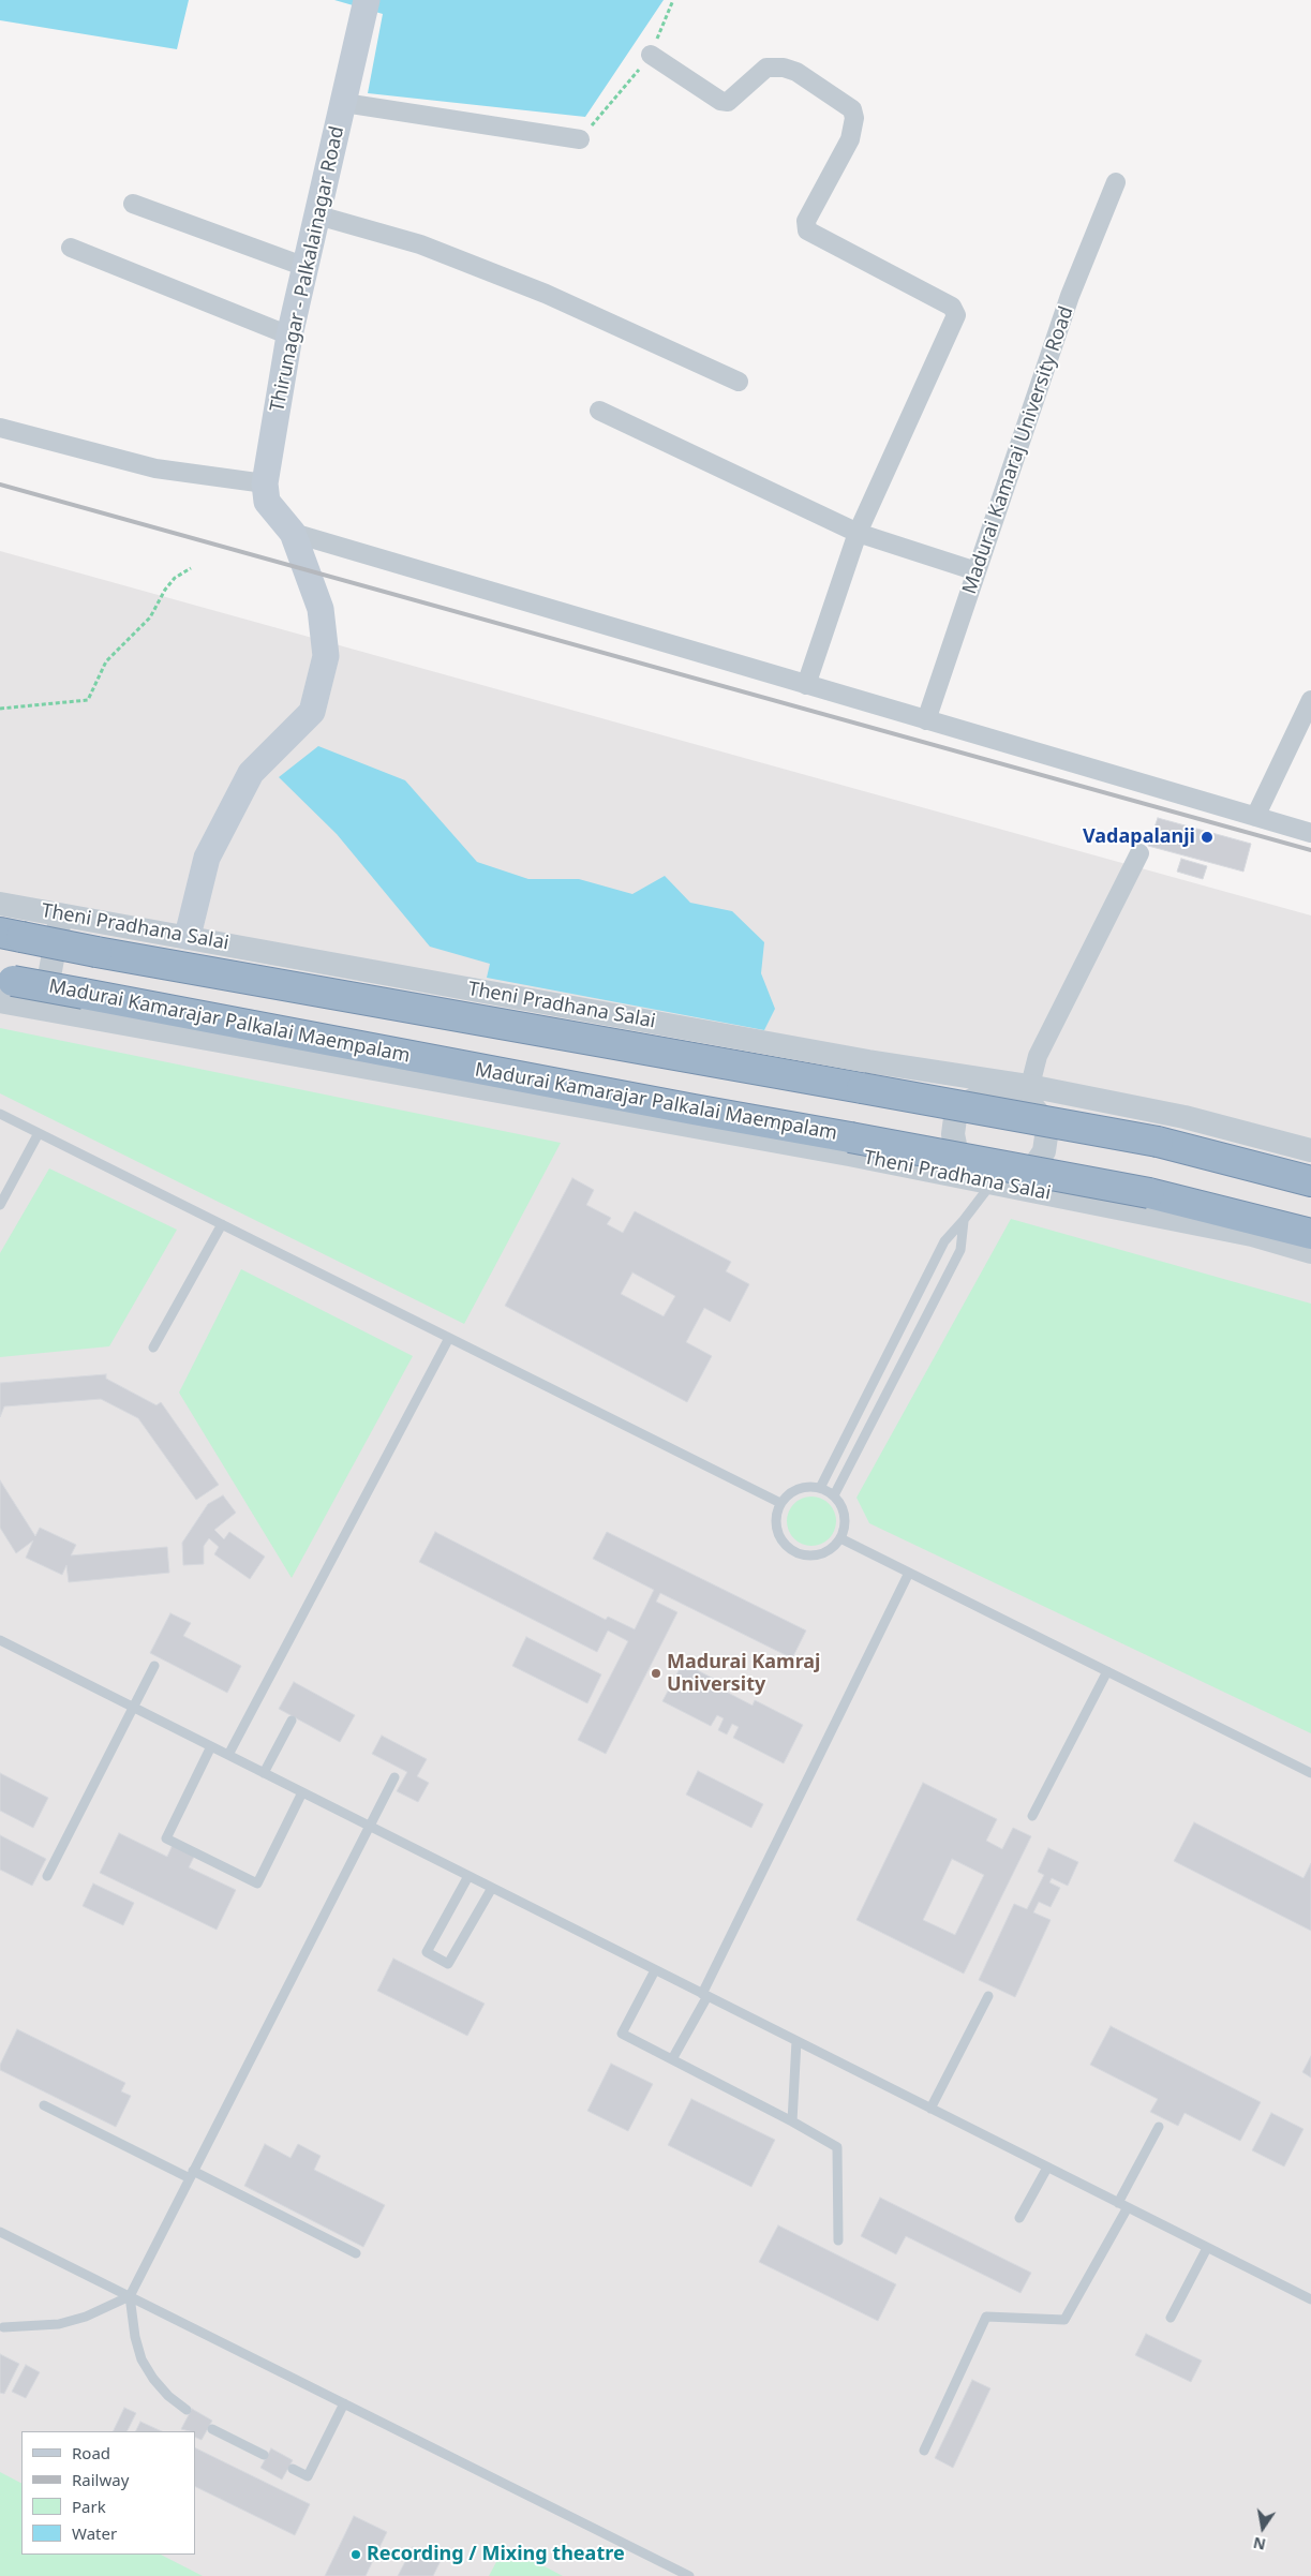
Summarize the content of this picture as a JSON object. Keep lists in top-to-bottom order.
{
  "streets": {
    "highway": ["Madurai Kamarajar Palkalai Maempalam"],
    "main road": ["Thirunagar - Palkalainagar Road"],
    "street": ["Madurai Kamaraj University Road", "Theni Pradhana Salai"]
  },
  "crossings": [
    ["Thirunagar - Palkalainagar Road", "Theni Pradhana Salai"],
    ["Theni Pradhana Salai", "Madurai Kamarajar Palkalai Maempalam"]
  ],
  "places": ["Vadapalanji", "Madurai Kamraj University", "Recording / Mixing theatre"],
  "legend": [
    "Road",
    "Railway",
    "Park",
    "Water"
  ],
  "north": "bottom"
}
